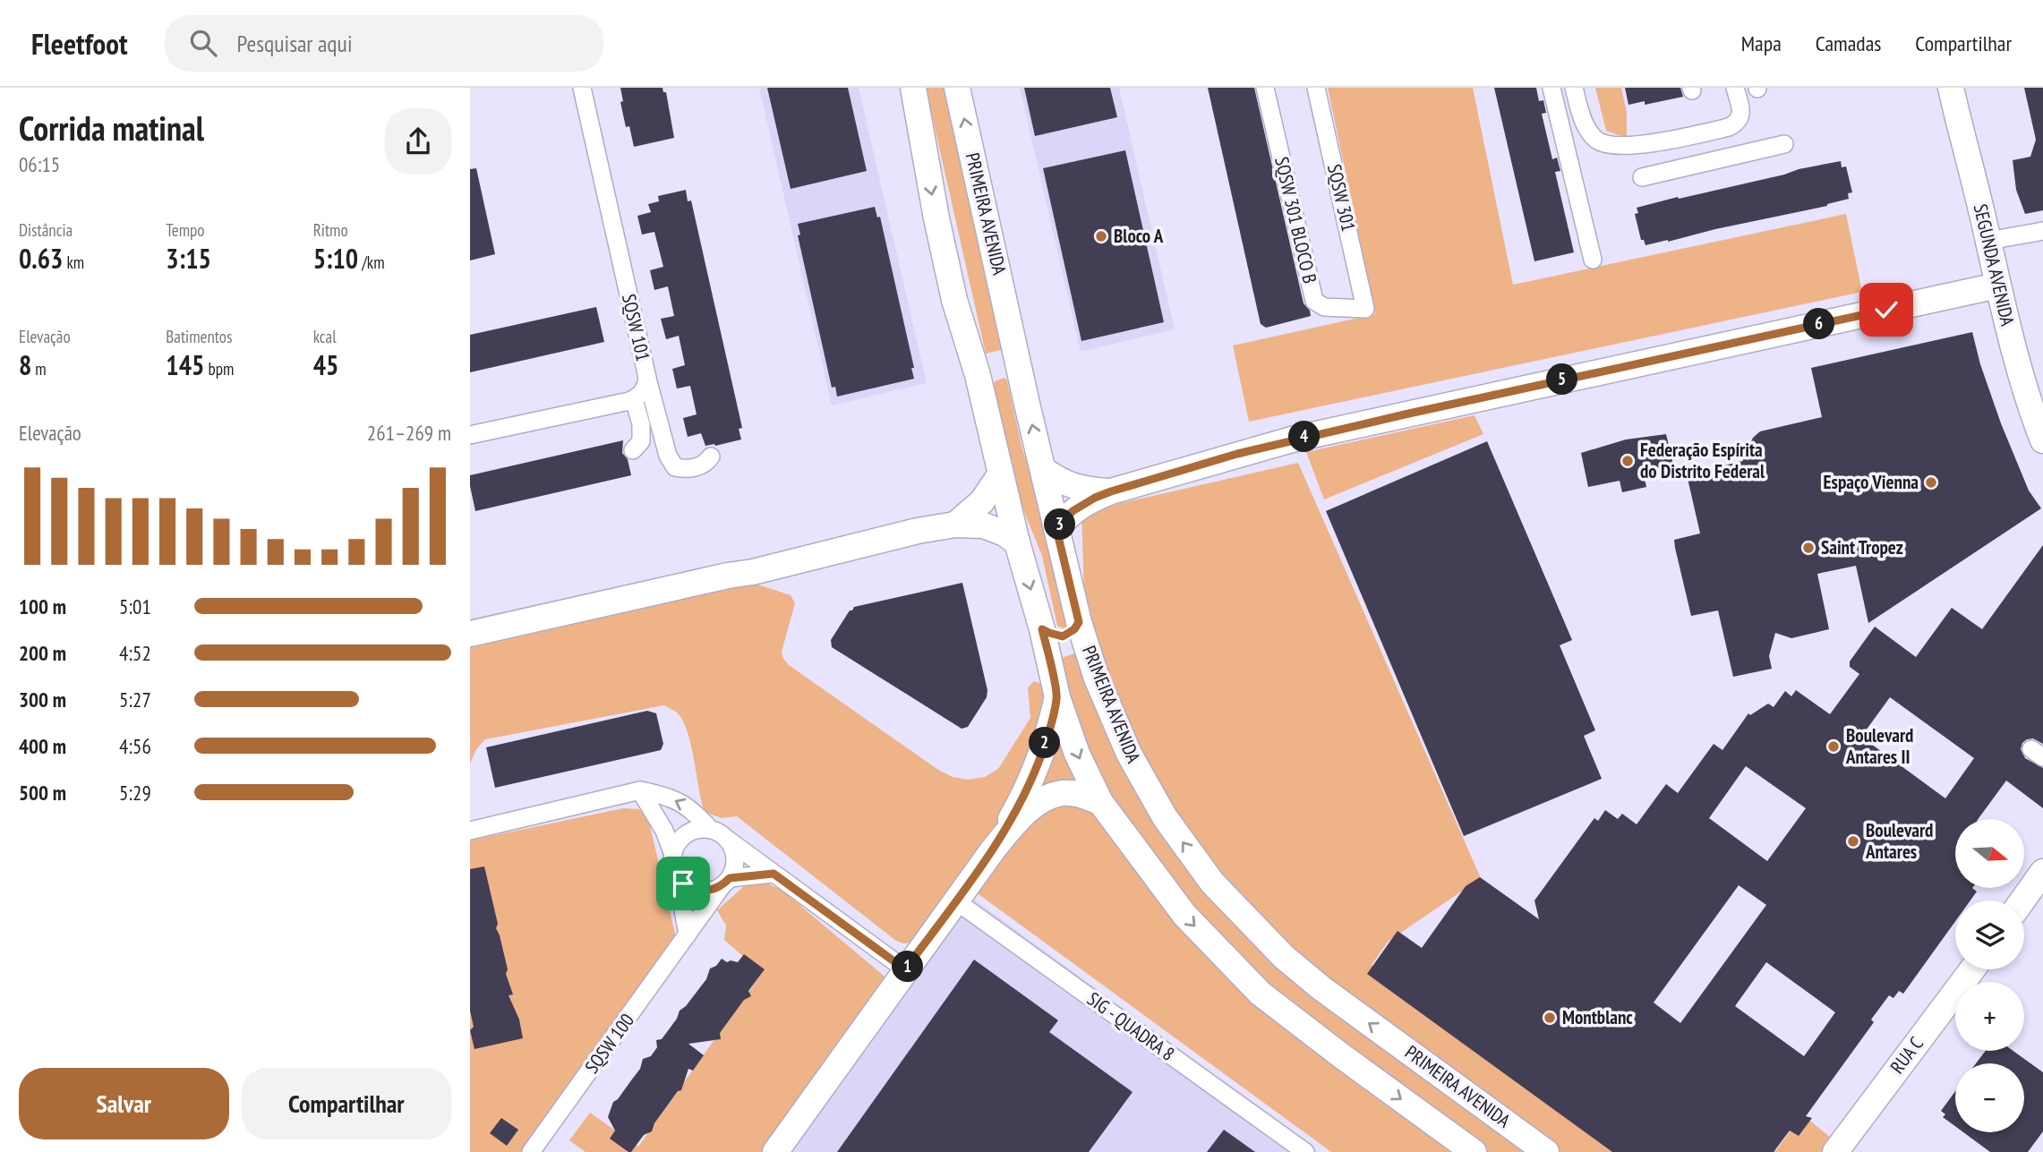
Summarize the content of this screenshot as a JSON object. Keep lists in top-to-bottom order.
{
  "streets": {
    "street": [
      "SQSW 301",
      "PRIMEIRA AVENIDA",
      "SQSW 301 BLOCO B",
      "SEGUNDA AVENIDA",
      "SQSW 101",
      "SIG - QUADRA 8",
      "SQSW 100",
      "RUA C"
    ]
  },
  "crossings": [
    ["SQSW 301", "SQSW 301 BLOCO B"]
  ],
  "places": [
    "Bloco A",
    "Federação Espírita do Distrito Federal",
    "Espaço Vienna",
    "Saint Tropez",
    "Boulevard Antares II",
    "Boulevard Antares",
    "Montblanc"
  ],
  "north": "right",
  "page": {
    "header": "Fleetfoot",
    "search": "Pesquisar aqui",
    "nav": ["Mapa", "Camadas", "Compartilhar"],
    "heading": ["Corrida matinal", "06:15"],
    "stats": [
      ["Distância", "0.63 km"],
      ["Tempo", "3:15"],
      ["Ritmo", "5:10 /km"],
      ["Elevação", "8 m"],
      ["Batimentos", "145 bpm"],
      ["kcal", "45"]
    ],
    "pins": [
      "6",
      "5",
      "4",
      "3",
      "2",
      "1"
    ],
    "chart": ["Elevação", "261–269 m"],
    "list": [
      {
        "name": "100 m",
        "note": "5:01"
      },
      {
        "name": "200 m",
        "note": "4:52"
      },
      {
        "name": "300 m",
        "note": "5:27"
      },
      {
        "name": "400 m",
        "note": "4:56"
      },
      {
        "name": "500 m",
        "note": "5:29"
      }
    ],
    "map_buttons": ["+", "−"],
    "buttons": ["Salvar", "Compartilhar"]
  }
}
